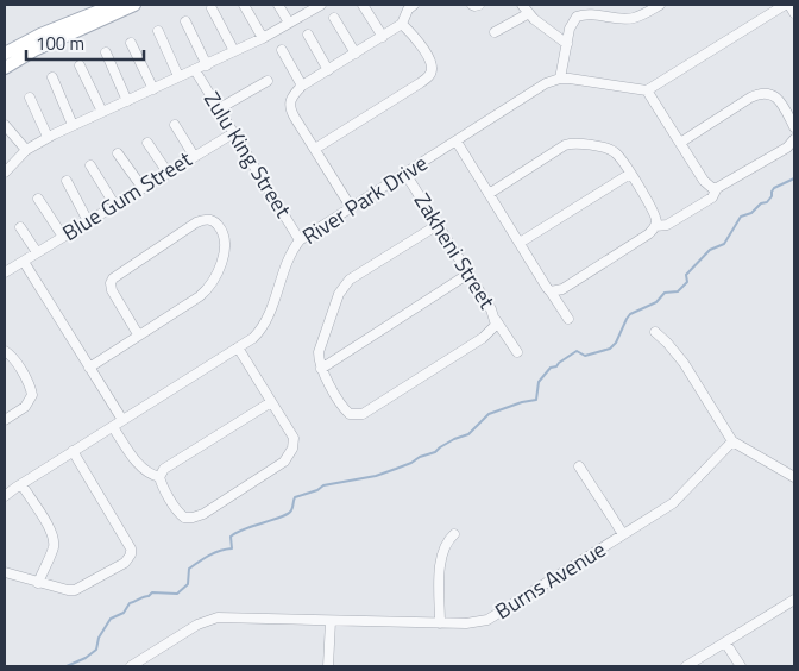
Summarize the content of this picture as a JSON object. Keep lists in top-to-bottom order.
{
  "streets": {
    "street": [
      "Zulu King Street",
      "Blue Gum Street",
      "River Park Drive",
      "Zakheni Street",
      "Burns Avenue"
    ]
  },
  "crossings": [
    ["Zulu King Street", "Blue Gum Street"],
    ["Zulu King Street", "River Park Drive"],
    ["River Park Drive", "Zakheni Street"]
  ],
  "scale_bar": "100 m"
}
